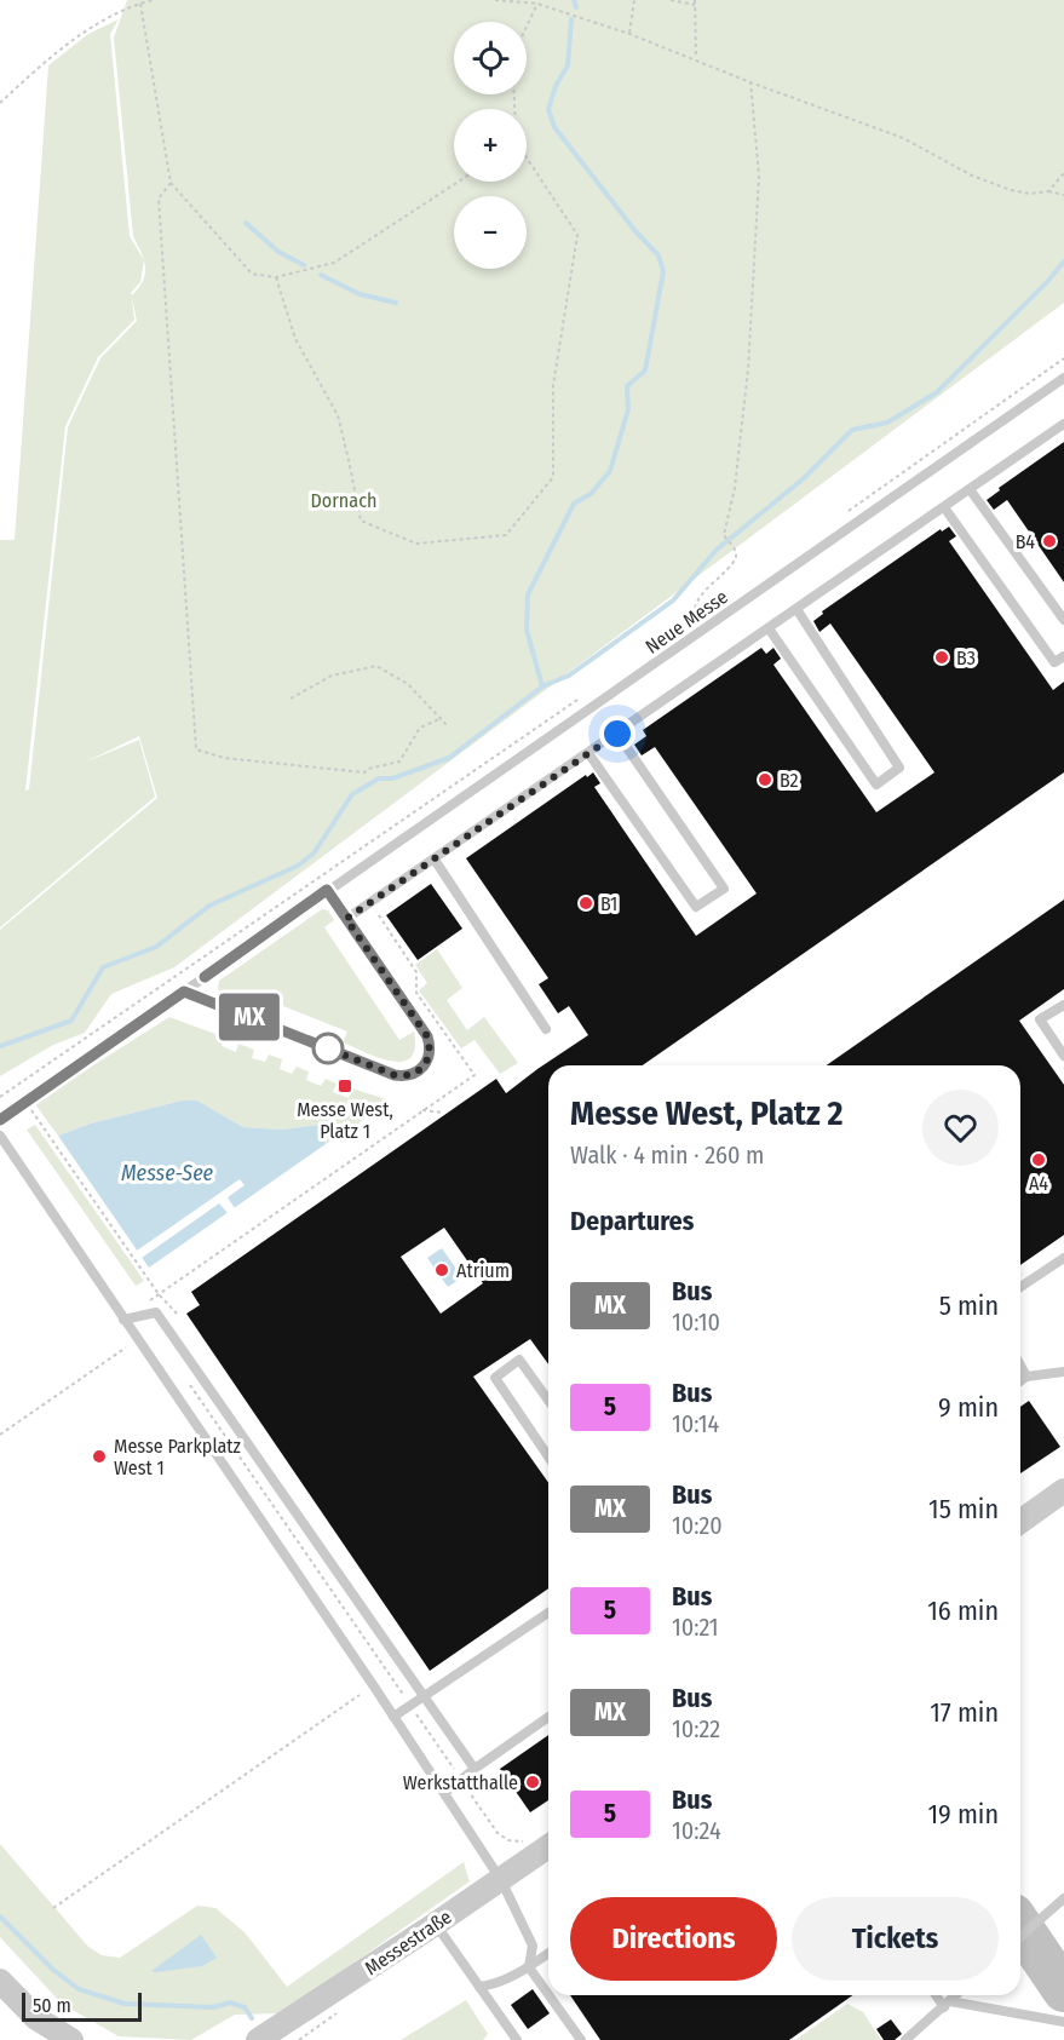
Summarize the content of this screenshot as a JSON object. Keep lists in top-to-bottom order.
{
  "streets": {
    "street": ["Messestraße"],
    "lane": ["Neue Messe"]
  },
  "water": ["Messe-See"],
  "parks": ["Dornach"],
  "places": {
    "other": [
      "B4",
      "B3",
      "B2",
      "B1",
      "A4",
      "Atrium",
      "Messe Parkplatz West 1",
      "Werkstatthalle"
    ],
    "transit": ["Messe West, Platz 1"]
  },
  "lines": ["bus line MX"],
  "scale_bar": "50 m",
  "page": {
    "on_map": "MX",
    "map_buttons": ["+", "−"],
    "heading": [
      ["Messe West, Platz 2", "Walk · 4 min · 260 m"],
      "Departures"
    ],
    "list": [
      {
        "mark": "MX",
        "name": "Bus",
        "note": "10:10",
        "value": "5 min"
      },
      {
        "mark": "5",
        "name": "Bus",
        "note": "10:14",
        "value": "9 min"
      },
      {
        "mark": "MX",
        "name": "Bus",
        "note": "10:20",
        "value": "15 min"
      },
      {
        "mark": "5",
        "name": "Bus",
        "note": "10:21",
        "value": "16 min"
      },
      {
        "mark": "MX",
        "name": "Bus",
        "note": "10:22",
        "value": "17 min"
      },
      {
        "mark": "5",
        "name": "Bus",
        "note": "10:24",
        "value": "19 min"
      }
    ],
    "buttons": ["Directions", "Tickets"],
    "scale": "50 m"
  }
}
